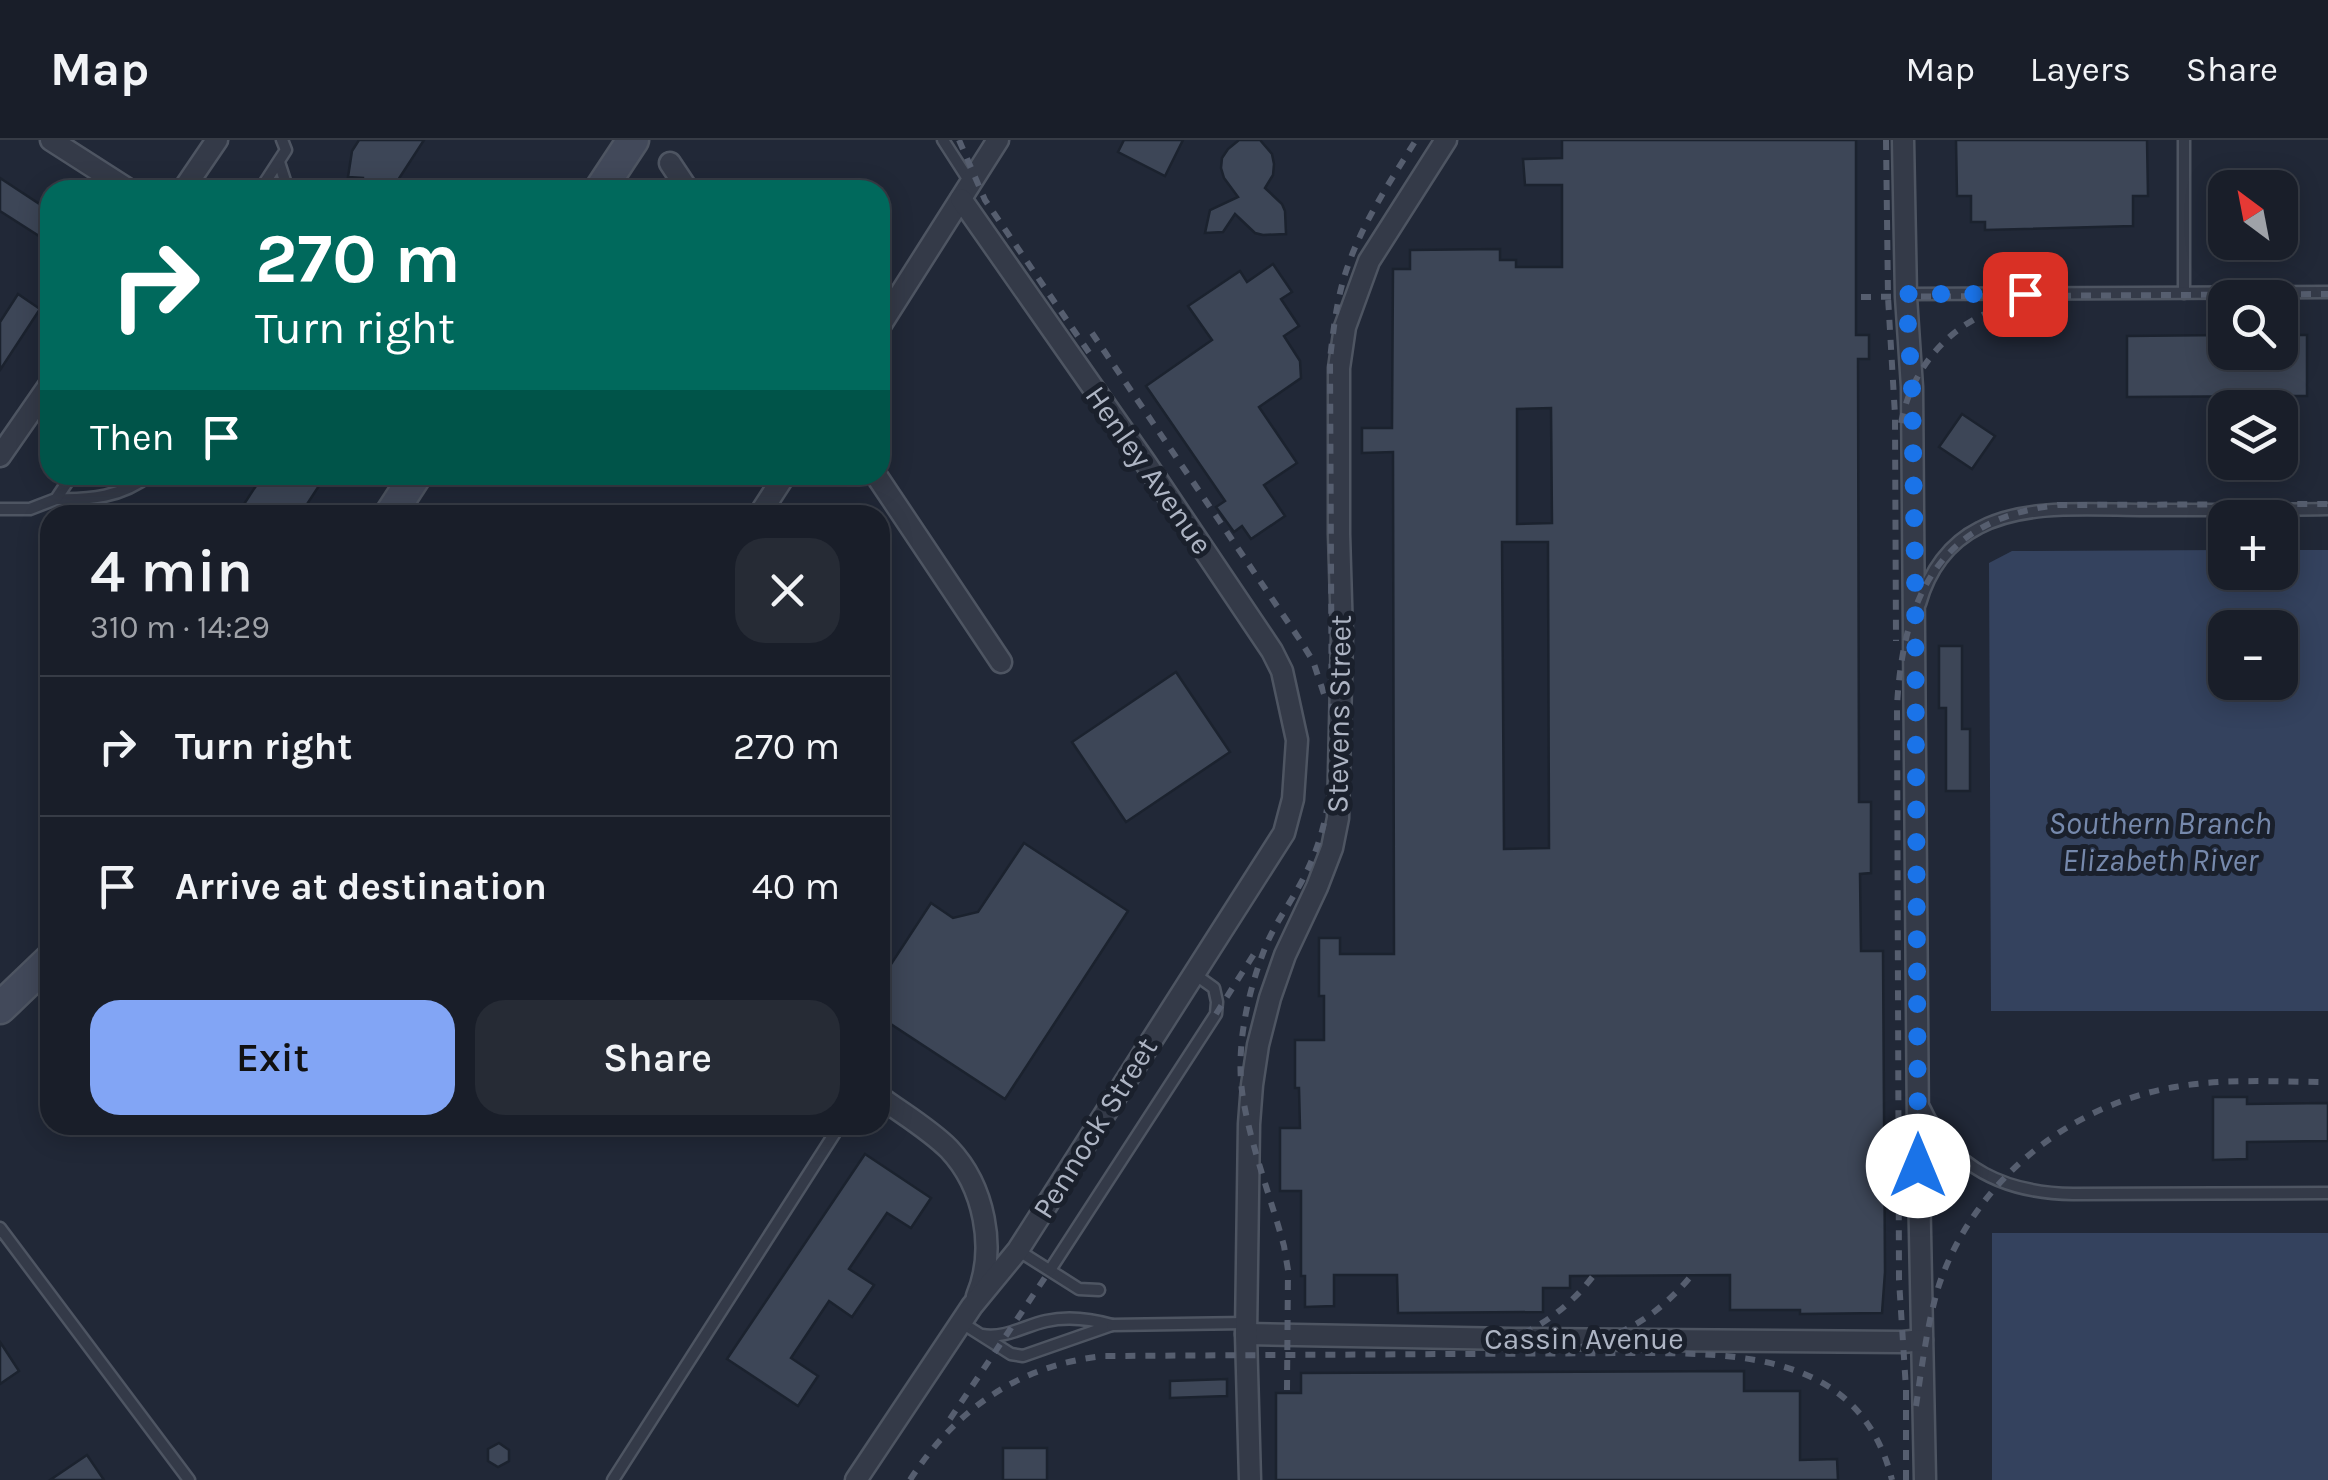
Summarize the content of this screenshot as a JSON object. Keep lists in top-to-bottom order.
{
  "streets": {
    "street": [
      "Henley Avenue",
      "Stevens Street",
      "Pennock Street",
      "Cassin Avenue"
    ]
  },
  "crossings": [
    ["Henley Avenue", "Pennock Street"],
    ["Stevens Street", "Cassin Avenue"]
  ],
  "water": ["Southern Branch Elizabeth River"],
  "north": "top left",
  "page": {
    "header": "Map",
    "nav": ["Map", "Layers", "Share"],
    "map_buttons": ["+", "−"],
    "turn": ["270 m", "Turn right"],
    "then": "Then",
    "heading": ["4 min", "310 m · 14:29"],
    "list": [
      {
        "name": "Turn right",
        "value": "270 m"
      },
      {
        "name": "Arrive at destination",
        "value": "40 m"
      }
    ],
    "buttons": ["Exit", "Share"]
  }
}
